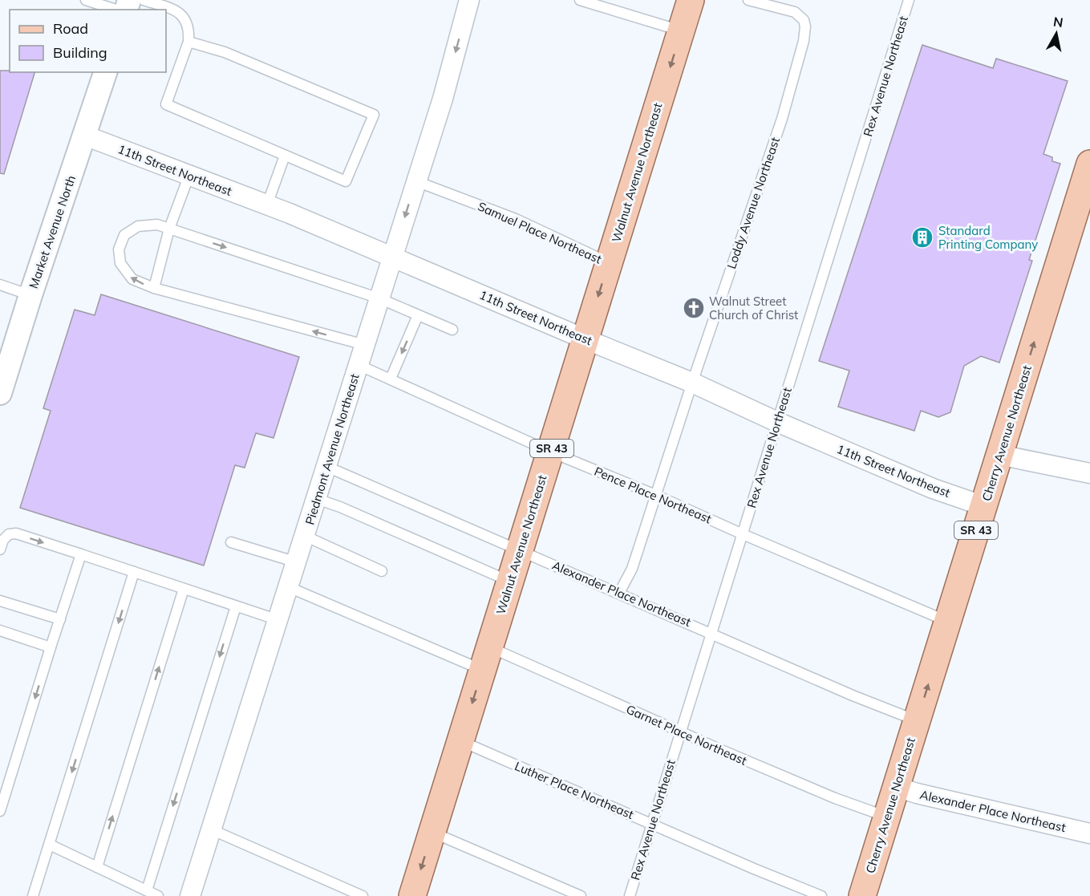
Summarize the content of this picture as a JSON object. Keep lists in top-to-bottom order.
{
  "streets": {
    "main road": ["Walnut Avenue Northeast", "Cherry Avenue Northeast", "SR 43"],
    "street": [
      "11th Street Northeast",
      "Market Avenue North",
      "Piedmont Avenue Northeast",
      "Alexander Place Northeast"
    ],
    "lane": [
      "Rex Avenue Northeast",
      "Loddy Avenue Northeast",
      "Samuel Place Northeast",
      "Pence Place Northeast",
      "Garnet Place Northeast",
      "Luther Place Northeast"
    ]
  },
  "crossings": [
    ["Rex Avenue Northeast", "11th Street Northeast"],
    ["Rex Avenue Northeast", "Pence Place Northeast"],
    ["Rex Avenue Northeast", "Alexander Place Northeast"],
    ["Rex Avenue Northeast", "Garnet Place Northeast"],
    ["Rex Avenue Northeast", "Luther Place Northeast"],
    ["11th Street Northeast", "Walnut Avenue Northeast"],
    ["11th Street Northeast", "Loddy Avenue Northeast"],
    ["11th Street Northeast", "Market Avenue North"],
    ["11th Street Northeast", "Cherry Avenue Northeast"],
    ["11th Street Northeast", "Piedmont Avenue Northeast"],
    ["Walnut Avenue Northeast", "Samuel Place Northeast"],
    ["Walnut Avenue Northeast", "Pence Place Northeast"],
    ["Walnut Avenue Northeast", "Alexander Place Northeast"],
    ["Walnut Avenue Northeast", "Garnet Place Northeast"],
    ["Walnut Avenue Northeast", "Luther Place Northeast"],
    ["Loddy Avenue Northeast", "Pence Place Northeast"],
    ["Loddy Avenue Northeast", "Alexander Place Northeast"],
    ["Samuel Place Northeast", "Piedmont Avenue Northeast"],
    ["Cherry Avenue Northeast", "Pence Place Northeast"],
    ["Cherry Avenue Northeast", "Alexander Place Northeast"],
    ["Cherry Avenue Northeast", "Garnet Place Northeast"],
    ["Piedmont Avenue Northeast", "Pence Place Northeast"],
    ["Piedmont Avenue Northeast", "Alexander Place Northeast"],
    ["Piedmont Avenue Northeast", "Garnet Place Northeast"]
  ],
  "one_way": ["Walnut Avenue Northeast", "Cherry Avenue Northeast"],
  "places": {
    "building": ["Standard Printing Company"],
    "church": ["Walnut Street Church of Christ"]
  },
  "legend": ["Road", "Building"],
  "north": "top"
}
